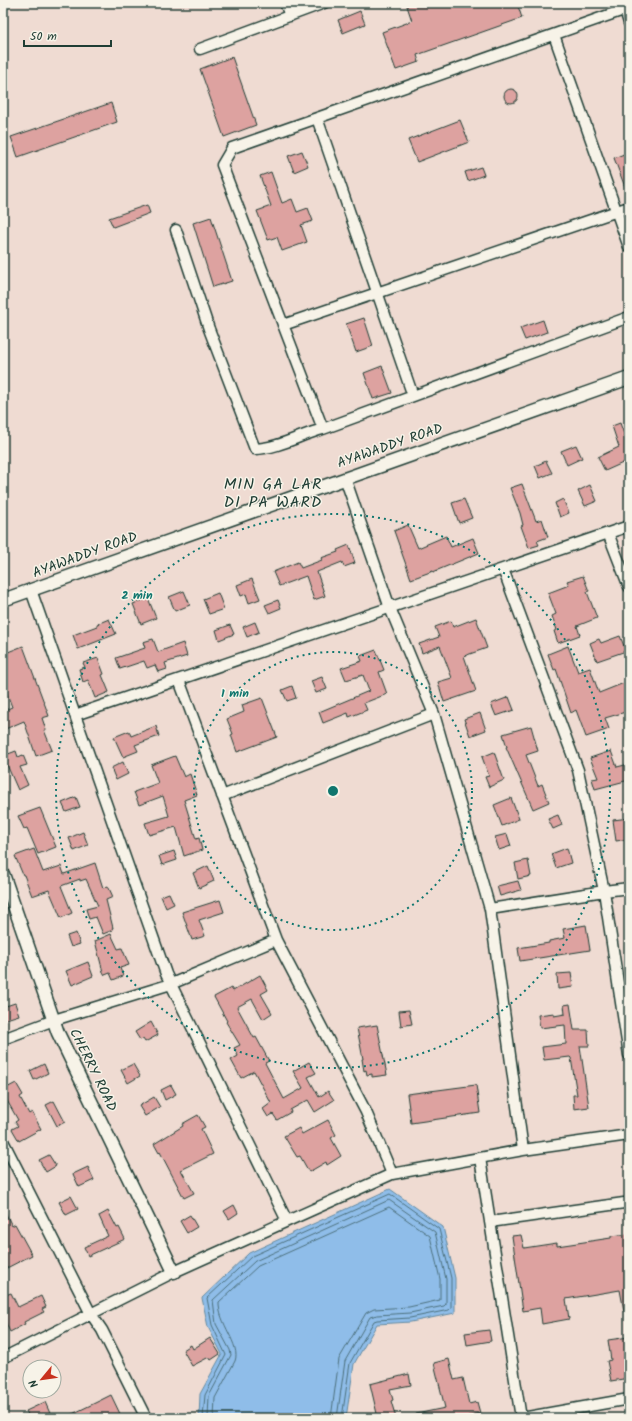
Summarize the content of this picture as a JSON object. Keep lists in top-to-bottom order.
{
  "streets": {
    "street": ["AYAWADDY ROAD", "CHERRY ROAD"]
  },
  "districts": ["MIN GA LAR DI PA WARD"],
  "scale_bar": "50 m",
  "north": "bottom left",
  "rings": ["2 min", "1 min"]
}
